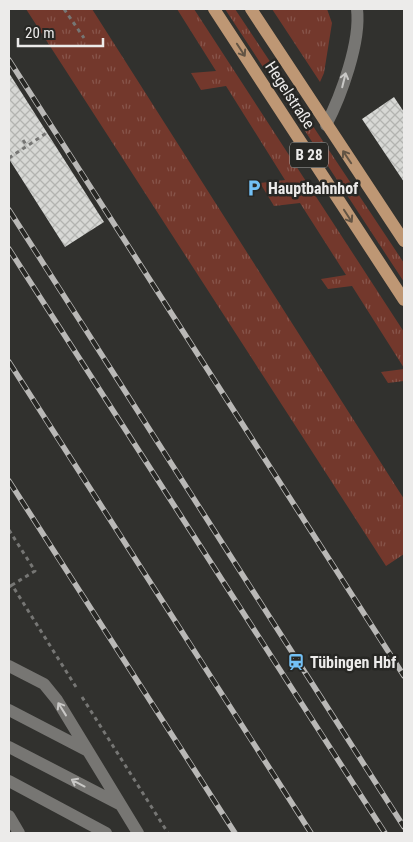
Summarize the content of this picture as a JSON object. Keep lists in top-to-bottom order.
{
  "streets": {
    "main road": ["Hegelstraße", "B 28"]
  },
  "places": {
    "parking": ["Hauptbahnhof"],
    "station": ["Tübingen Hbf"]
  },
  "scale_bar": "20 m"
}
